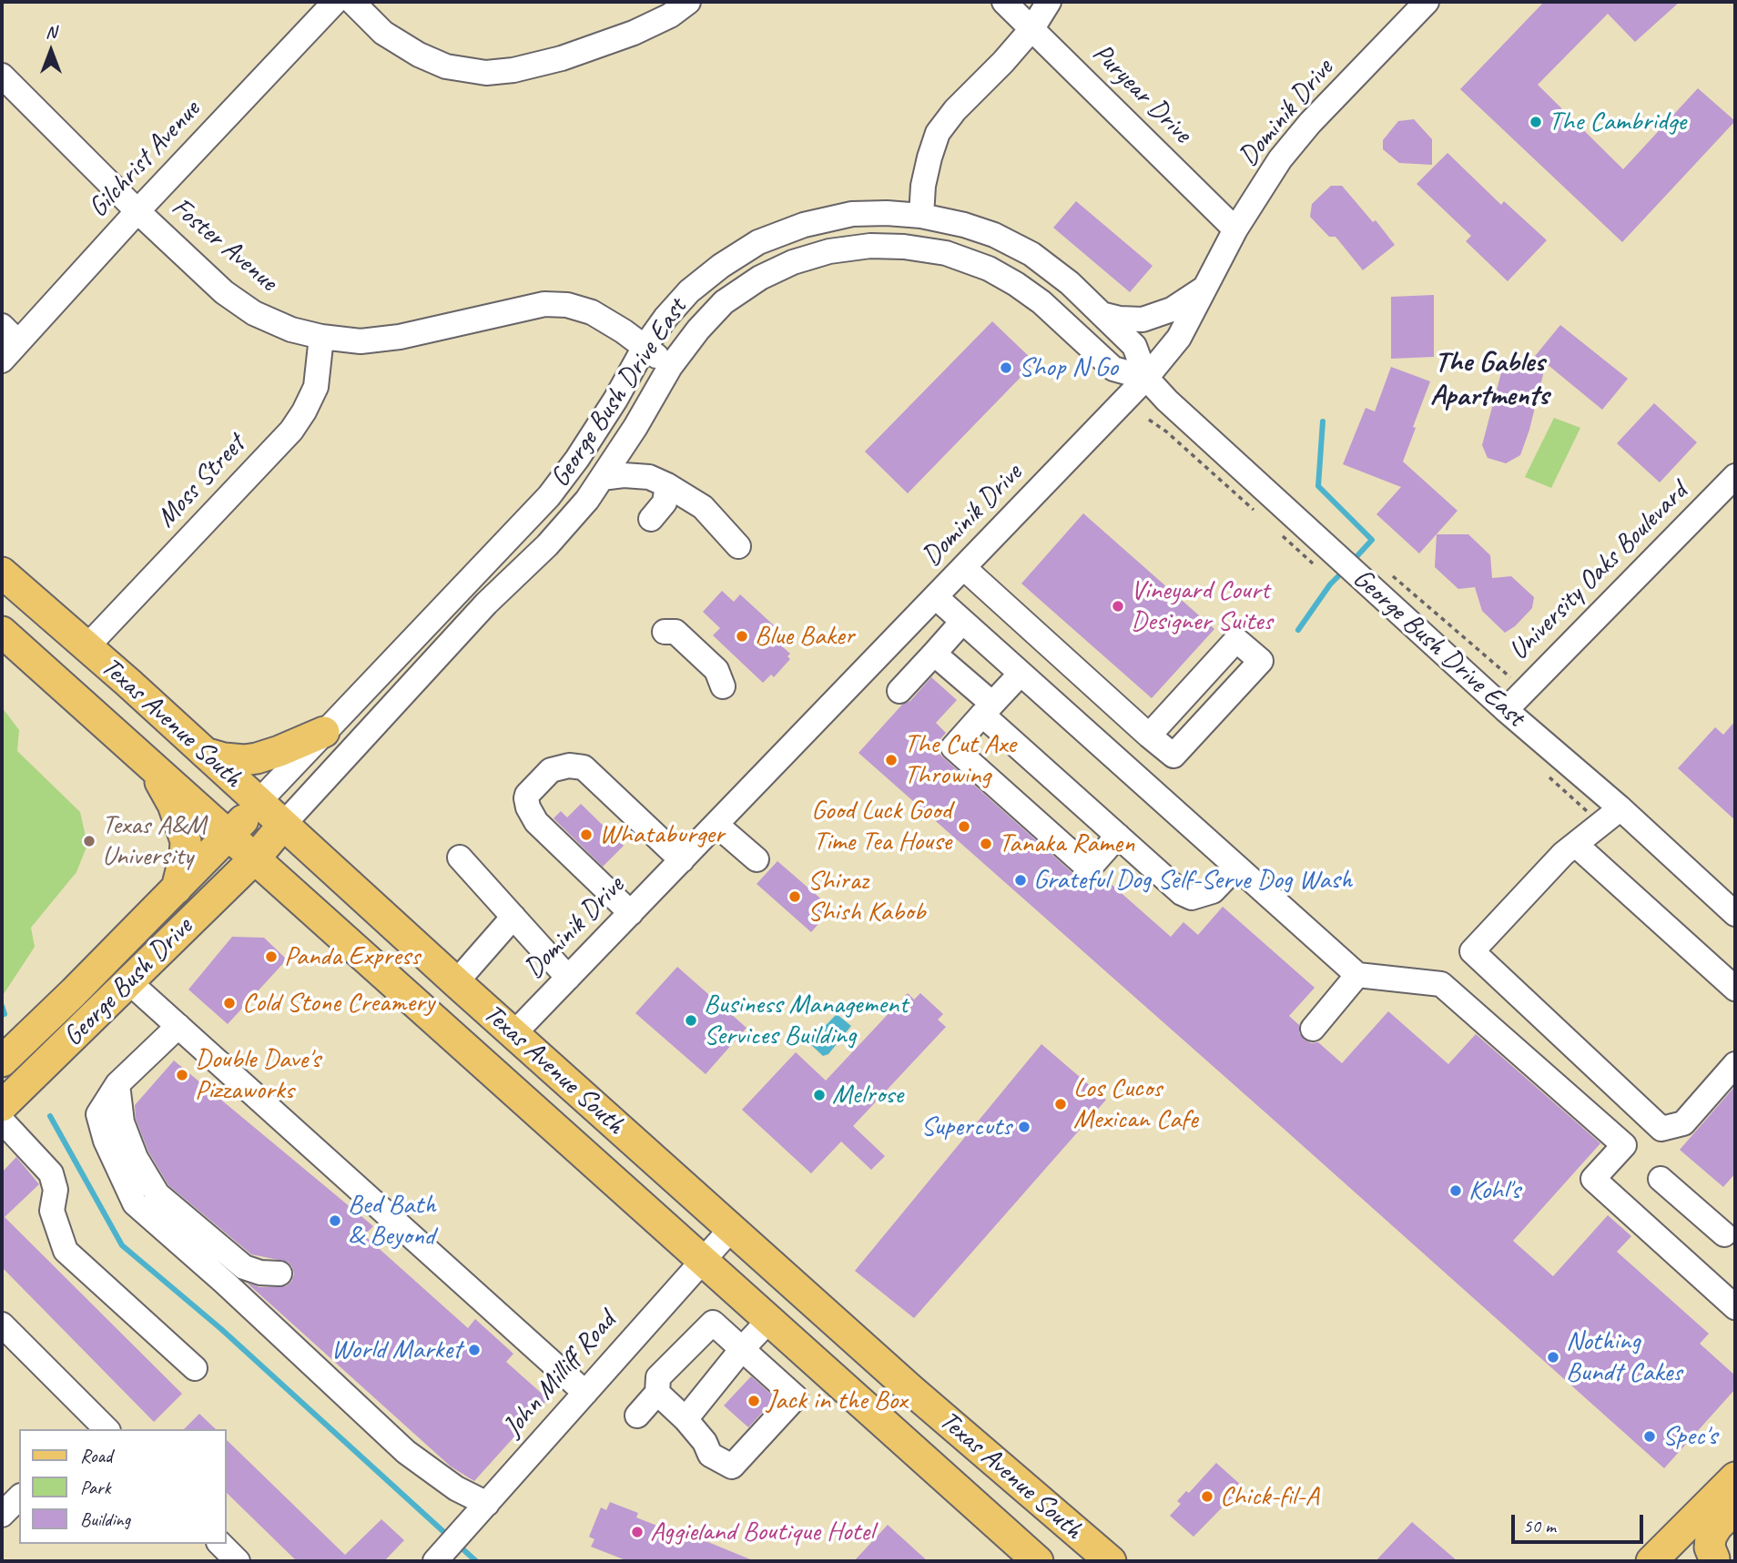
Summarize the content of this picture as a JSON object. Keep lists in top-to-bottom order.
{
  "streets": {
    "main road": ["George Bush Drive East", "Texas Avenue South", "George Bush Drive"],
    "street": [
      "Puryear Drive",
      "Dominik Drive",
      "Gilchrist Avenue",
      "Foster Avenue",
      "Moss Street",
      "University Oaks Boulevard",
      "John Milliff Road"
    ]
  },
  "crossings": [
    ["Puryear Drive", "Dominik Drive"],
    ["Dominik Drive", "George Bush Drive East"],
    ["Dominik Drive", "Texas Avenue South"],
    ["Gilchrist Avenue", "Foster Avenue"],
    ["Foster Avenue", "George Bush Drive East"],
    ["Foster Avenue", "Moss Street"],
    ["George Bush Drive East", "University Oaks Boulevard"],
    ["George Bush Drive East", "Texas Avenue South"],
    ["George Bush Drive East", "George Bush Drive"],
    ["Moss Street", "Texas Avenue South"],
    ["Texas Avenue South", "George Bush Drive"],
    ["Texas Avenue South", "John Milliff Road"]
  ],
  "districts": ["The Gables Apartments"],
  "places": [
    "The Cambridge",
    "Shop N Go",
    "Vineyard Court Designer Suites",
    "Blue Baker",
    "The Cut Axe Throwing",
    "Good Luck Good Time Tea House",
    "Whataburger",
    "Texas A&M University",
    "Tanaka Ramen",
    "Grateful Dog Self-Serve Dog Wash",
    "Shiraz Shish Kabob",
    "Panda Express",
    "Cold Stone Creamery",
    "Business Management Services Building",
    "Double Dave's Pizzaworks",
    "Melrose",
    "Los Cucos Mexican Cafe",
    "Supercuts",
    "Kohl's",
    "Bed Bath & Beyond",
    "World Market",
    "Nothing Bundt Cakes",
    "Jack in the Box",
    "Spec's",
    "Chick-fil-A",
    "Aggieland Boutique Hotel"
  ],
  "legend": ["Road", "Park", "Building"],
  "scale_bar": "50 m",
  "north": "top"
}
